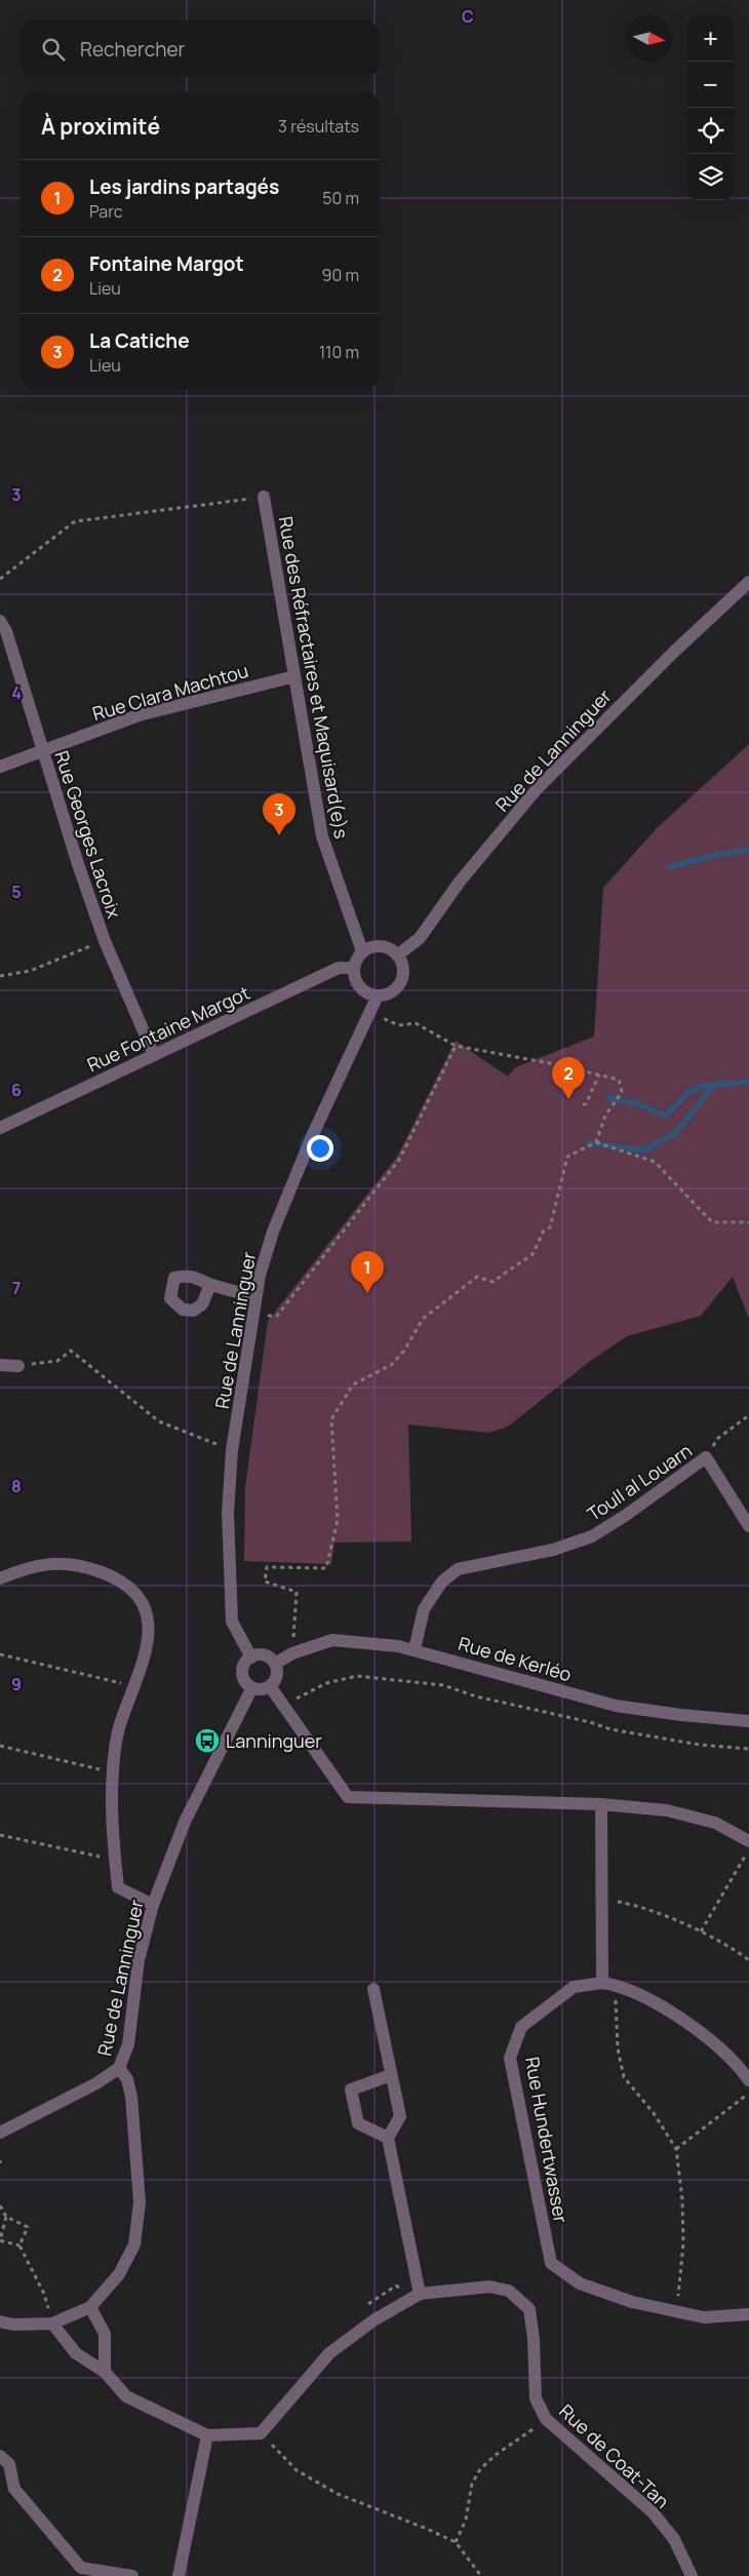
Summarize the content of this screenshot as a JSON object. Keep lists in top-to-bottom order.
{
  "streets": {
    "street": [
      "Rue des Réfractaires et Maquisard(e)s",
      "Rue Clara Machtou",
      "Rue de Lanninguer",
      "Rue Georges Lacroix",
      "Rue Fontaine Margot",
      "Toull al Louarn",
      "Rue de Kerléo",
      "Rue Hundertwasser",
      "Rue de Coat-Tan"
    ]
  },
  "crossings": [
    ["Rue des Réfractaires et Maquisard(e)s", "Rue Clara Machtou"],
    ["Rue des Réfractaires et Maquisard(e)s", "Rue de Lanninguer"],
    ["Rue des Réfractaires et Maquisard(e)s", "Rue Fontaine Margot"],
    ["Rue Clara Machtou", "Rue Georges Lacroix"],
    ["Rue de Lanninguer", "Rue Fontaine Margot"],
    ["Rue de Lanninguer", "Rue de Kerléo"],
    ["Rue Georges Lacroix", "Rue Fontaine Margot"],
    ["Toull al Louarn", "Rue de Kerléo"]
  ],
  "places": {
    "bus stop": ["Lanninguer"]
  },
  "north": "right",
  "page": {
    "map_buttons": ["+", "−"],
    "search": "Rechercher",
    "heading": ["À proximité", "3 résultats"],
    "list": [
      {
        "mark": "1",
        "name": "Les jardins partagés",
        "note": "Parc",
        "value": "50 m"
      },
      {
        "mark": "2",
        "name": "Fontaine Margot",
        "note": "Lieu",
        "value": "90 m"
      },
      {
        "mark": "3",
        "name": "La Catiche",
        "note": "Lieu",
        "value": "110 m"
      }
    ],
    "pins": ["3", "2", "1"]
  },
  "grid": {
    "columns": ["C"],
    "rows": [
      "3",
      "4",
      "5",
      "6",
      "7",
      "8",
      "9"
    ]
  }
}
